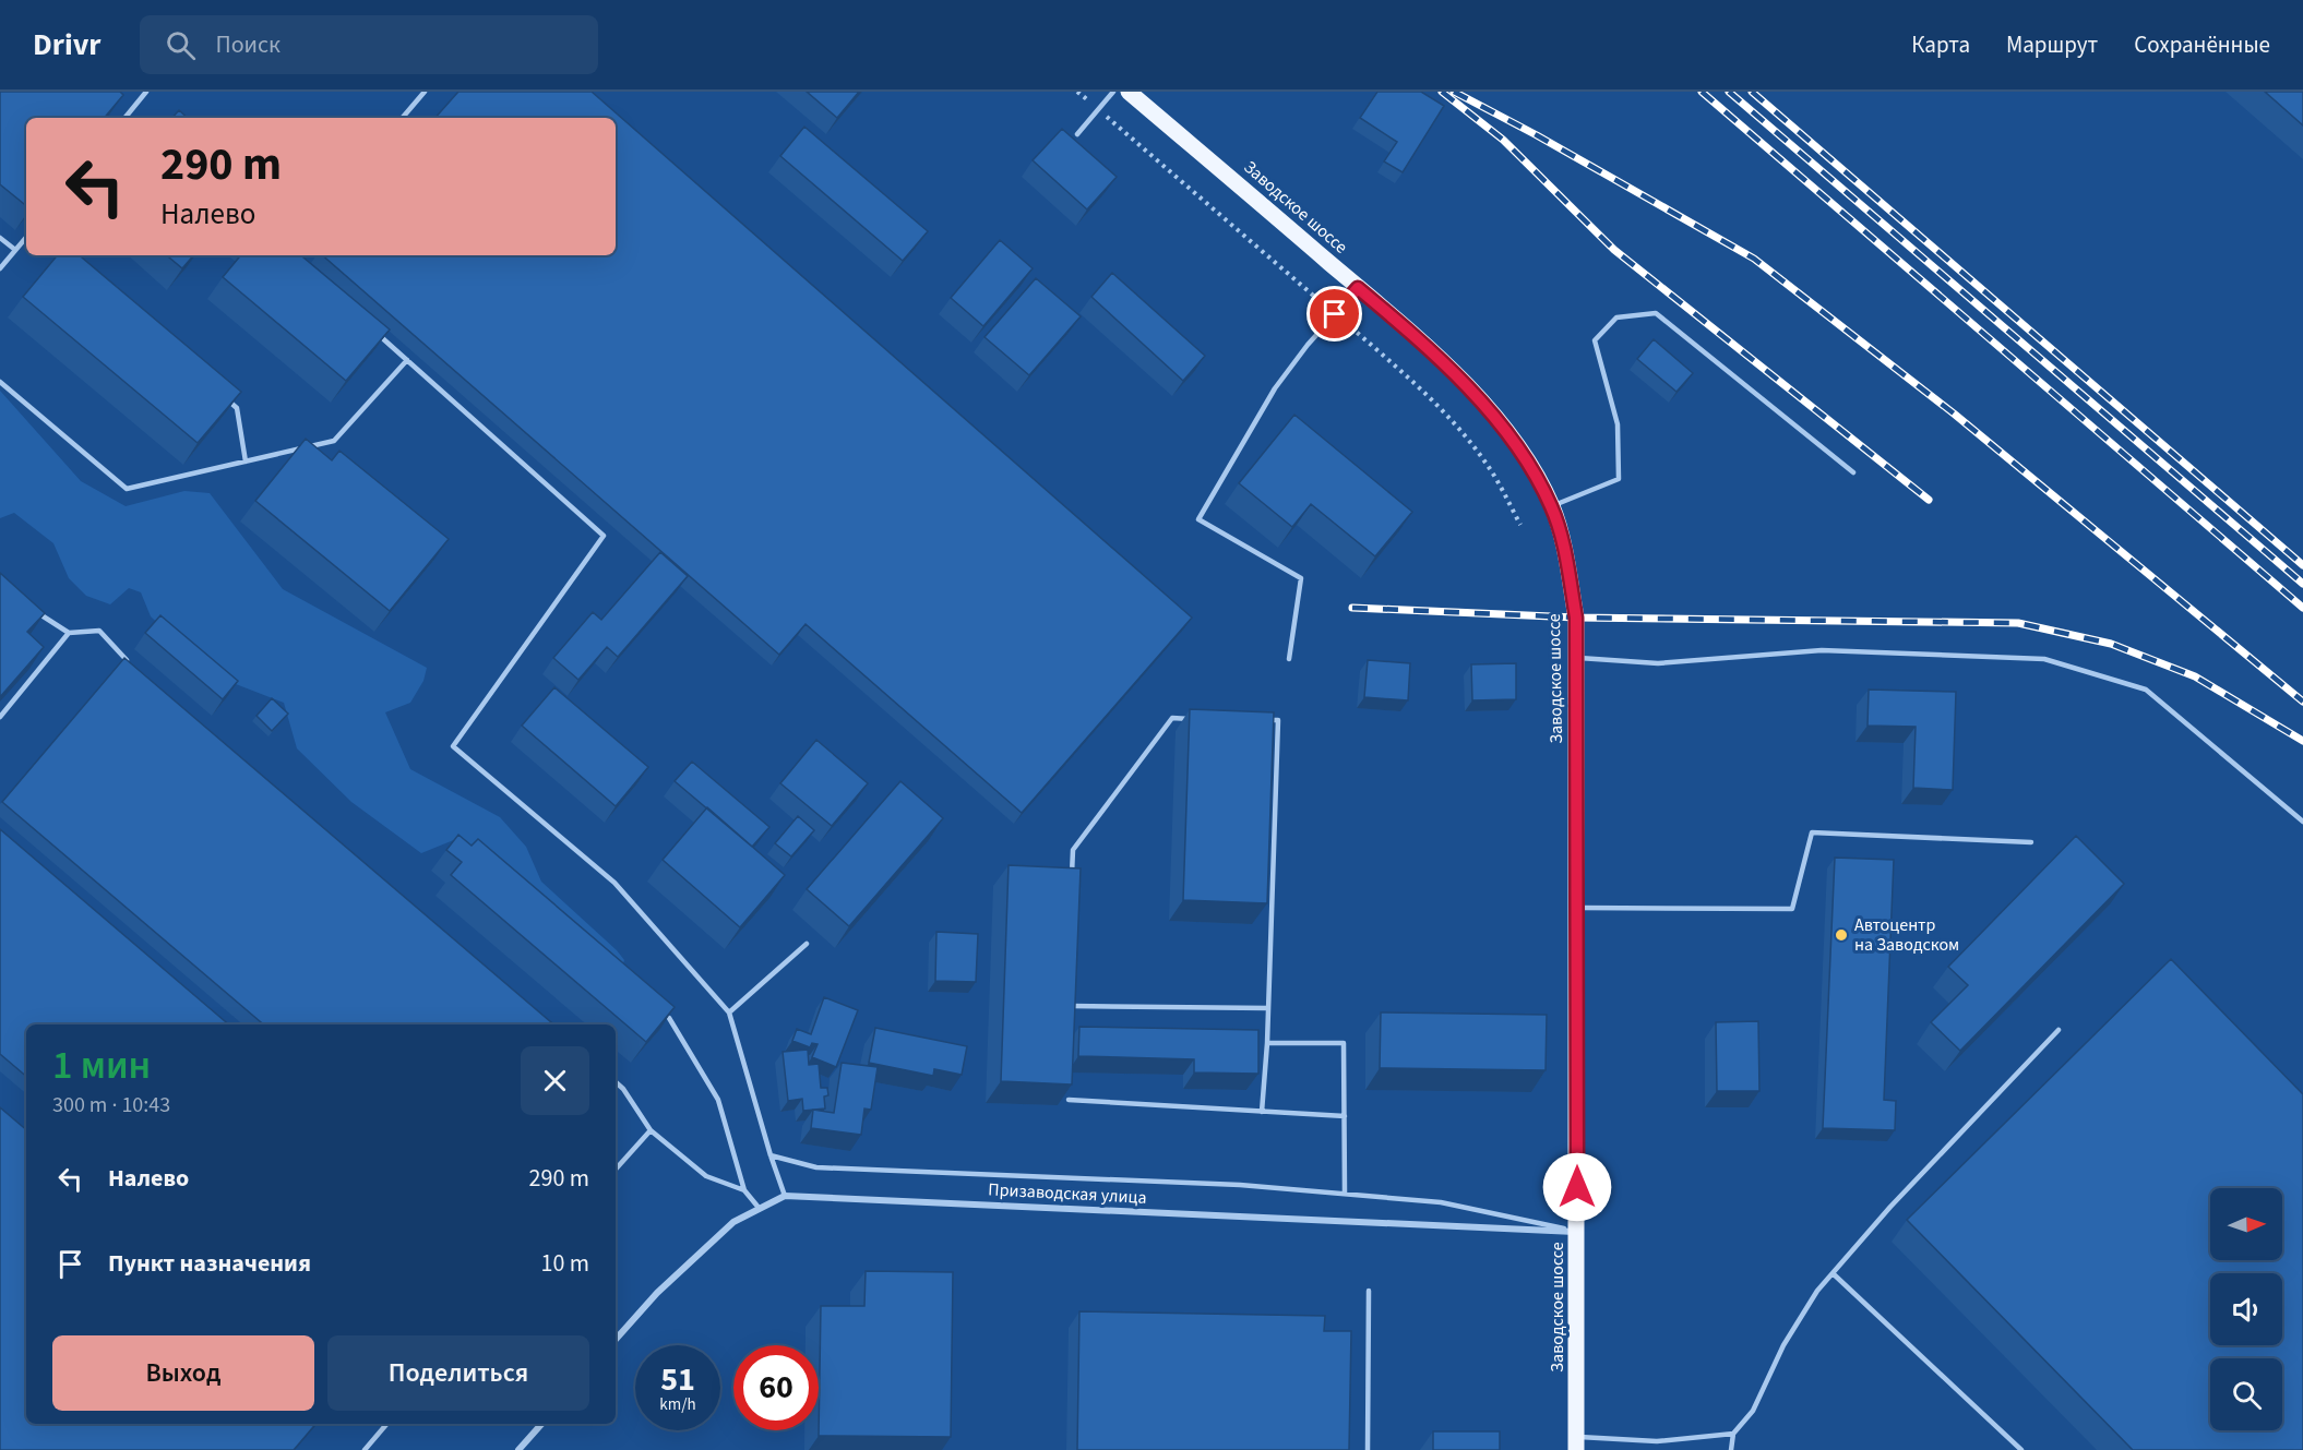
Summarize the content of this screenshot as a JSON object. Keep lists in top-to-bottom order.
{
  "streets": {
    "main road": ["Заводское шоссе"],
    "street": ["Призаводская улица"]
  },
  "crossings": [
    ["Заводское шоссе", "Призаводская улица"]
  ],
  "places": ["Автоцентр на Заводском"],
  "north": "right",
  "page": {
    "header": "Drivr",
    "search": "Поиск",
    "nav": ["Карта", "Маршрут", "Сохранённые"],
    "turn": ["290 m", "Налево"],
    "heading": ["1 мин", "300 m · 10:43"],
    "list": [
      {
        "name": "Налево",
        "value": "290 m"
      },
      {
        "name": "Пункт назначения",
        "value": "10 m"
      }
    ],
    "buttons": ["Выход", "Поделиться"],
    "speed": "51 km/h",
    "limit": "60"
  }
}
